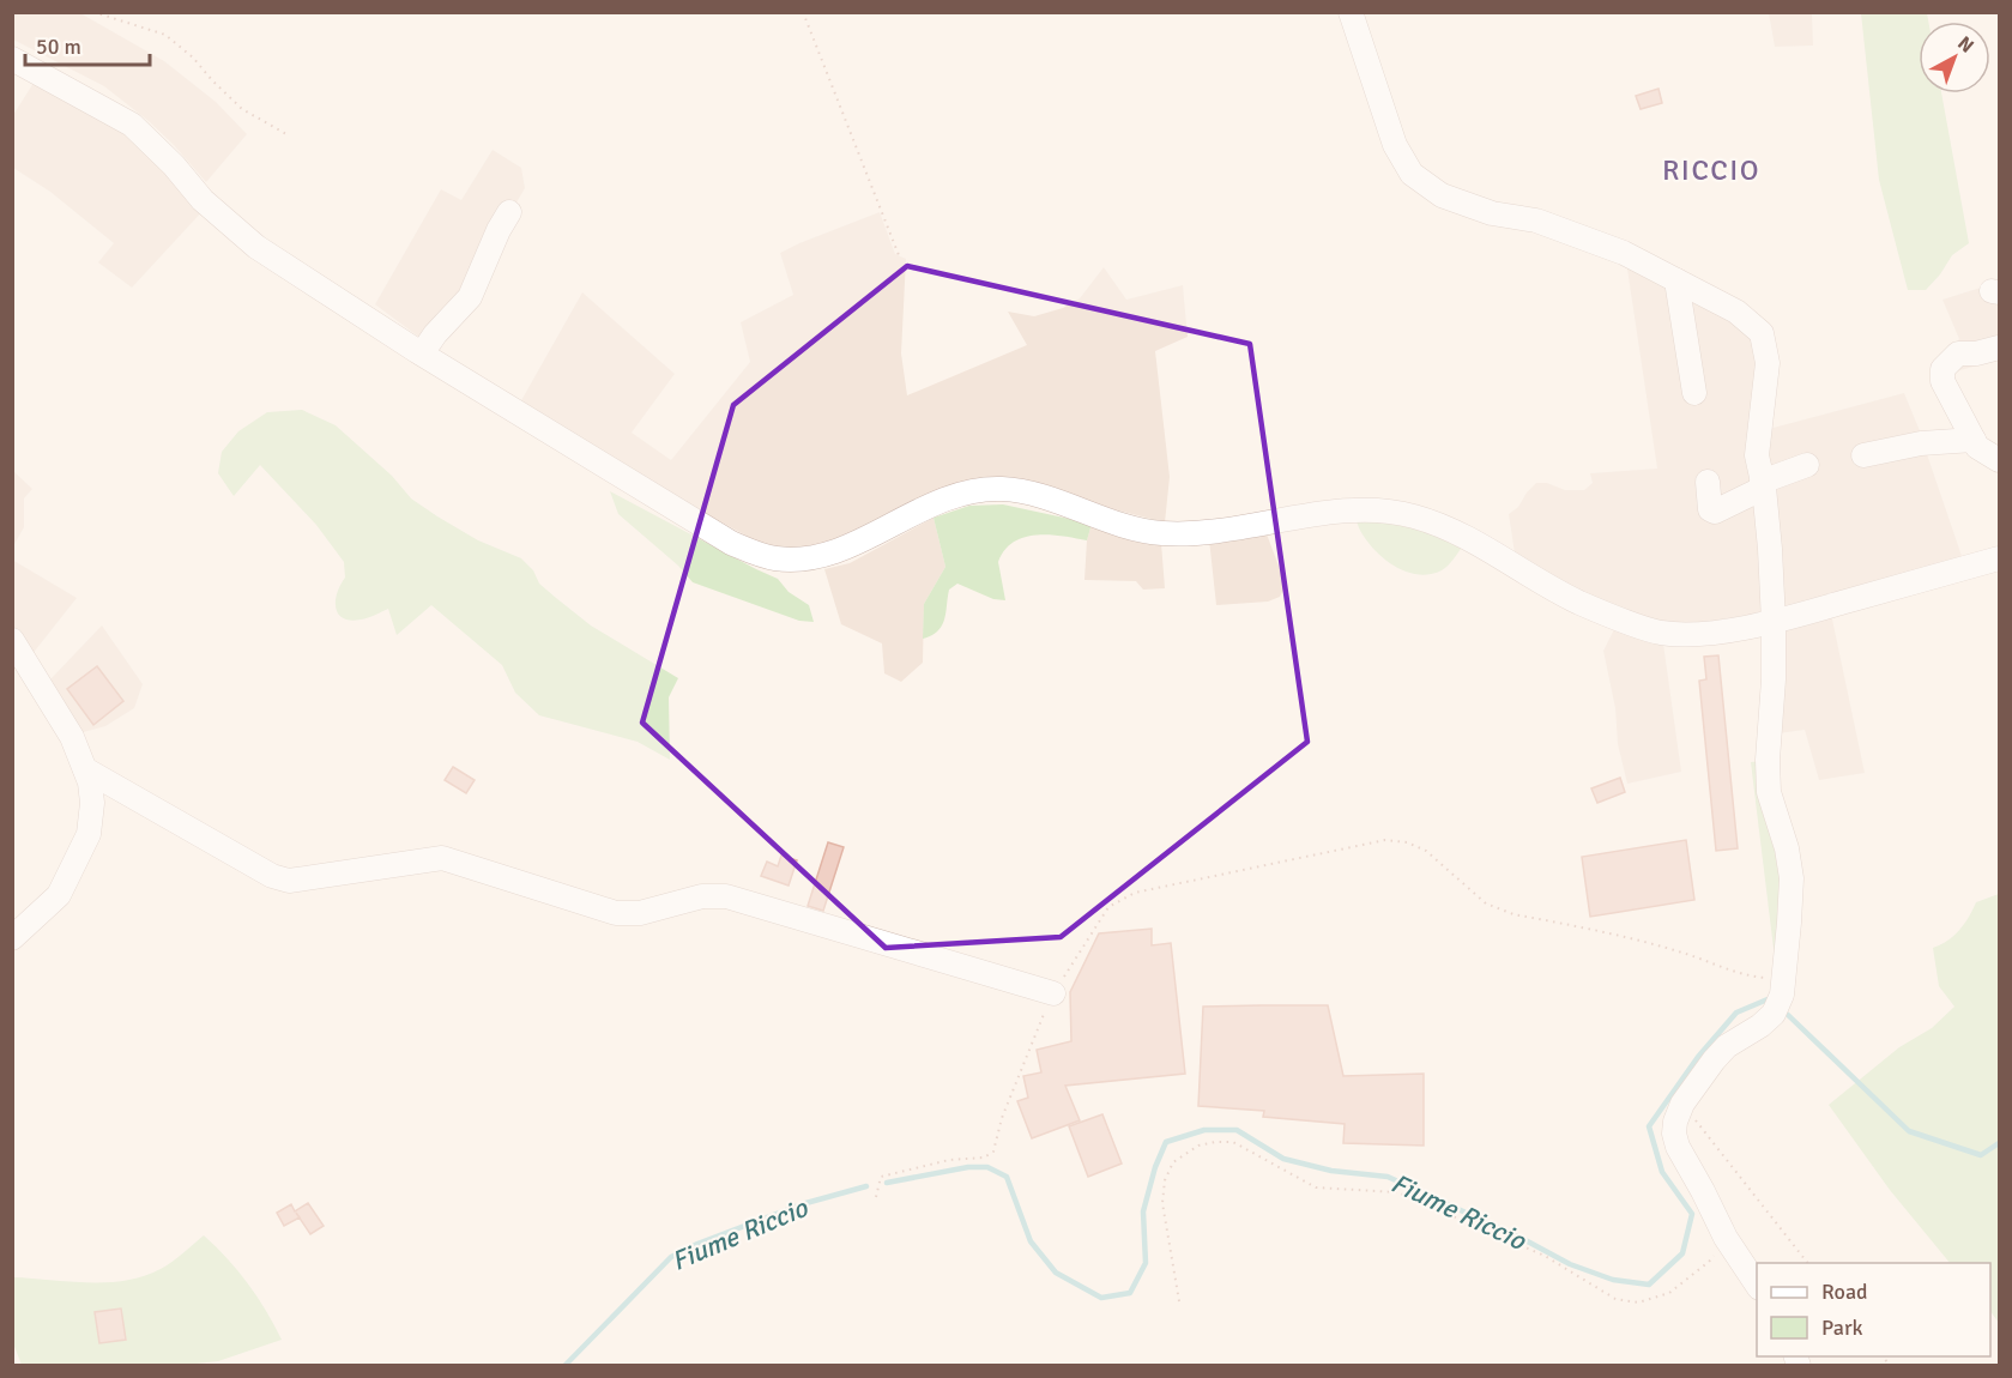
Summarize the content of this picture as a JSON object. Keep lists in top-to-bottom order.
{
  "districts": ["RICCIO"],
  "water": ["Fiume Riccio"],
  "legend": ["Road", "Park"],
  "scale_bar": "50 m",
  "north": "top right"
}
